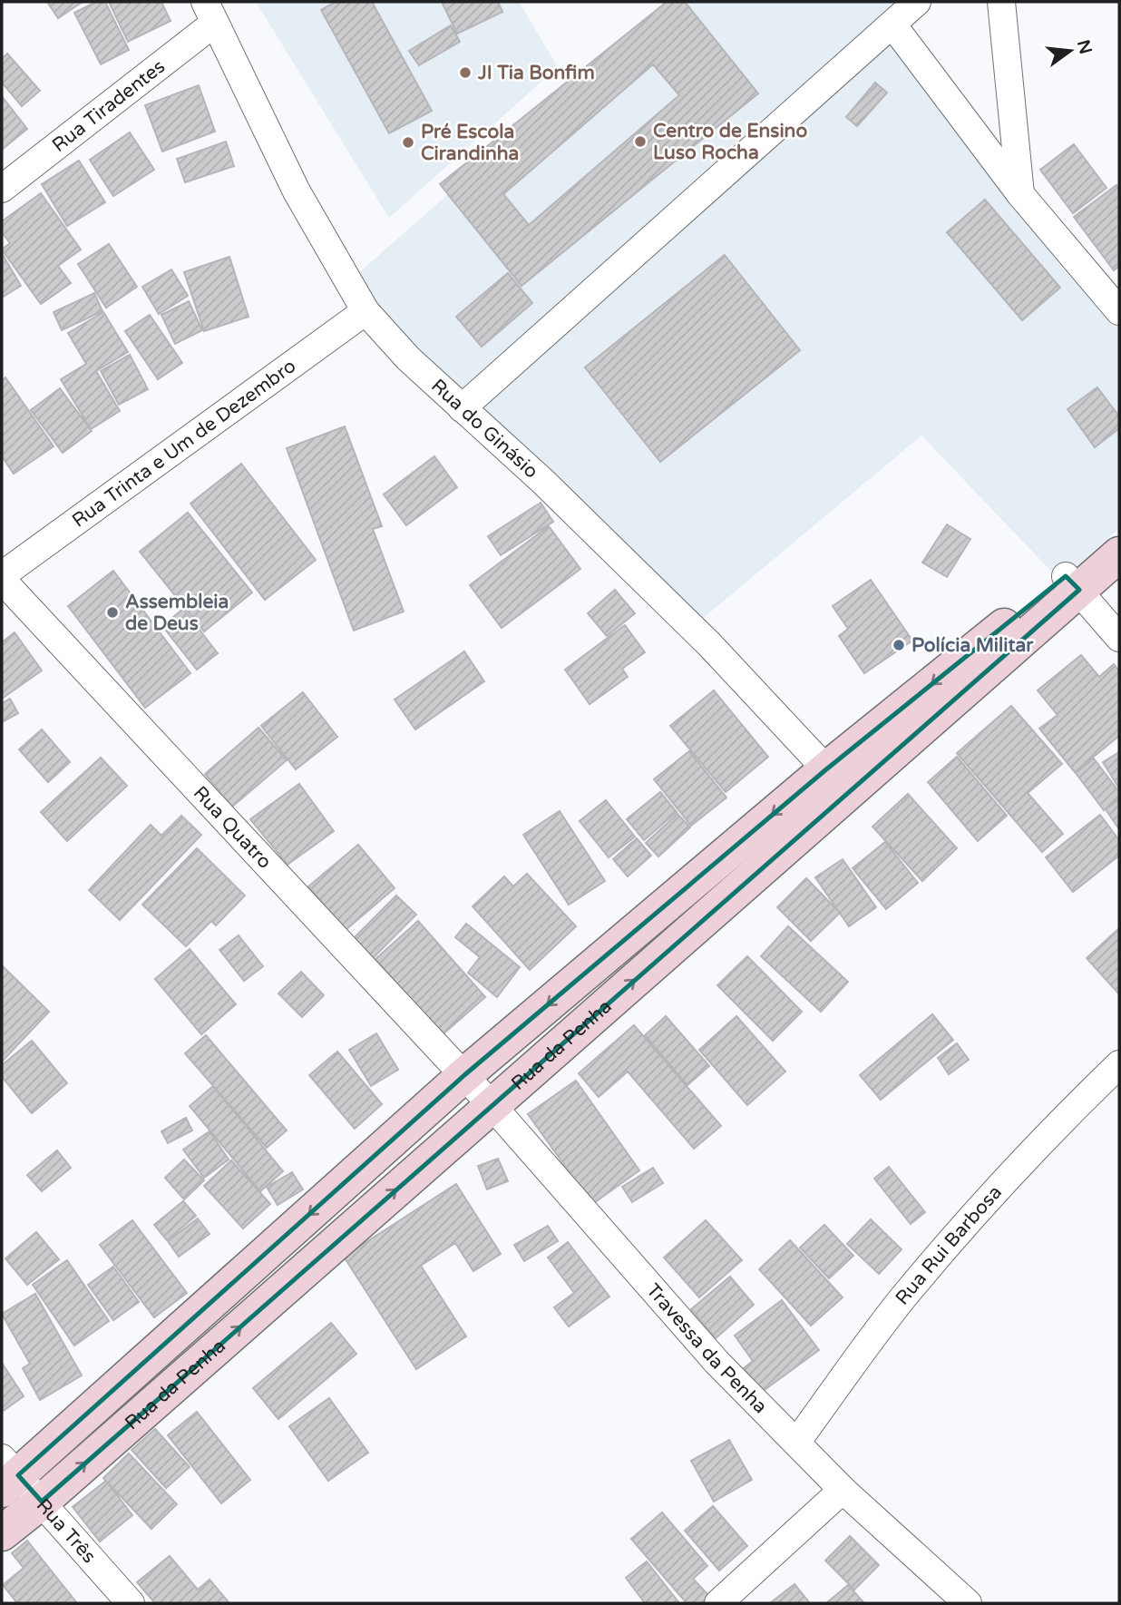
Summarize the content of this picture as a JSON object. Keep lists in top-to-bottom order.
{
  "streets": {
    "street": [
      "Rua Tiradentes",
      "Rua do Ginásio",
      "Rua Trinta e Um de Dezembro",
      "Rua Quatro",
      "Rua da Penha",
      "Rua Rui Barbosa",
      "Travessa da Penha",
      "Rua Três"
    ]
  },
  "crossings": [
    ["Rua Tiradentes", "Rua do Ginásio"],
    ["Rua do Ginásio", "Rua Trinta e Um de Dezembro"],
    ["Rua do Ginásio", "Rua da Penha"],
    ["Rua Trinta e Um de Dezembro", "Rua Quatro"],
    ["Rua Quatro", "Rua da Penha"],
    ["Rua Quatro", "Travessa da Penha"],
    ["Rua da Penha", "Travessa da Penha"],
    ["Rua da Penha", "Rua Três"],
    ["Rua Rui Barbosa", "Travessa da Penha"]
  ],
  "places": [
    "JI Tia Bonfim",
    "Centro de Ensino Luso Rocha",
    "Pré Escola Cirandinha",
    "Assembleia de Deus",
    "Polícia Militar"
  ],
  "north": "right"
}
